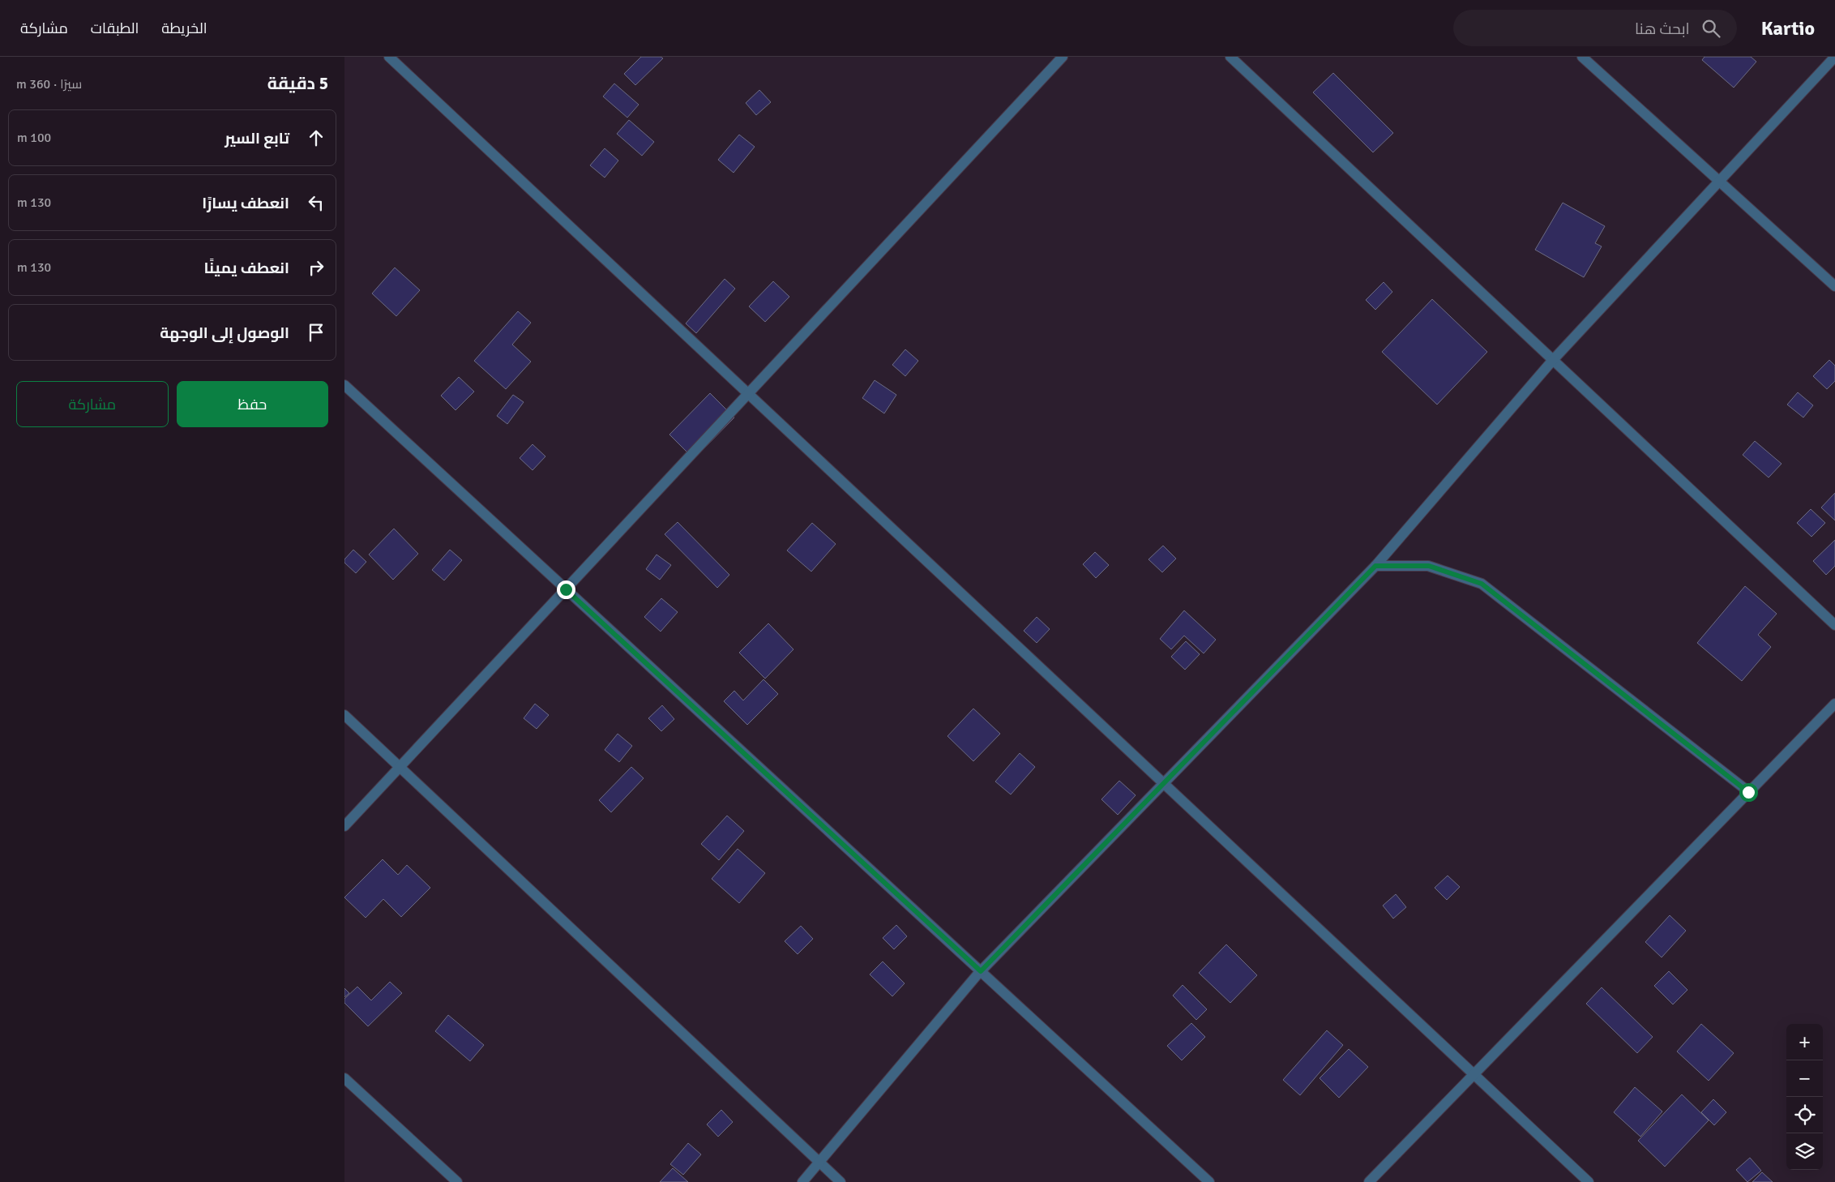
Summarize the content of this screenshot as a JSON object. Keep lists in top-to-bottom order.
{
  "page": {
    "header": "Kartio",
    "search": "ابحث هنا",
    "nav": ["الخريطة", "الطبقات", "مشاركة"],
    "heading": ["5 دقيقة", "سيرًا · 360 m"],
    "list": [
      ["تابع السير", "100 m"],
      ["انعطف يسارًا", "130 m"],
      ["انعطف يمينًا", "130 m"],
      "الوصول إلى الوجهة"
    ],
    "buttons": ["حفظ", "مشاركة"],
    "map_buttons": ["+", "−"]
  }
}
